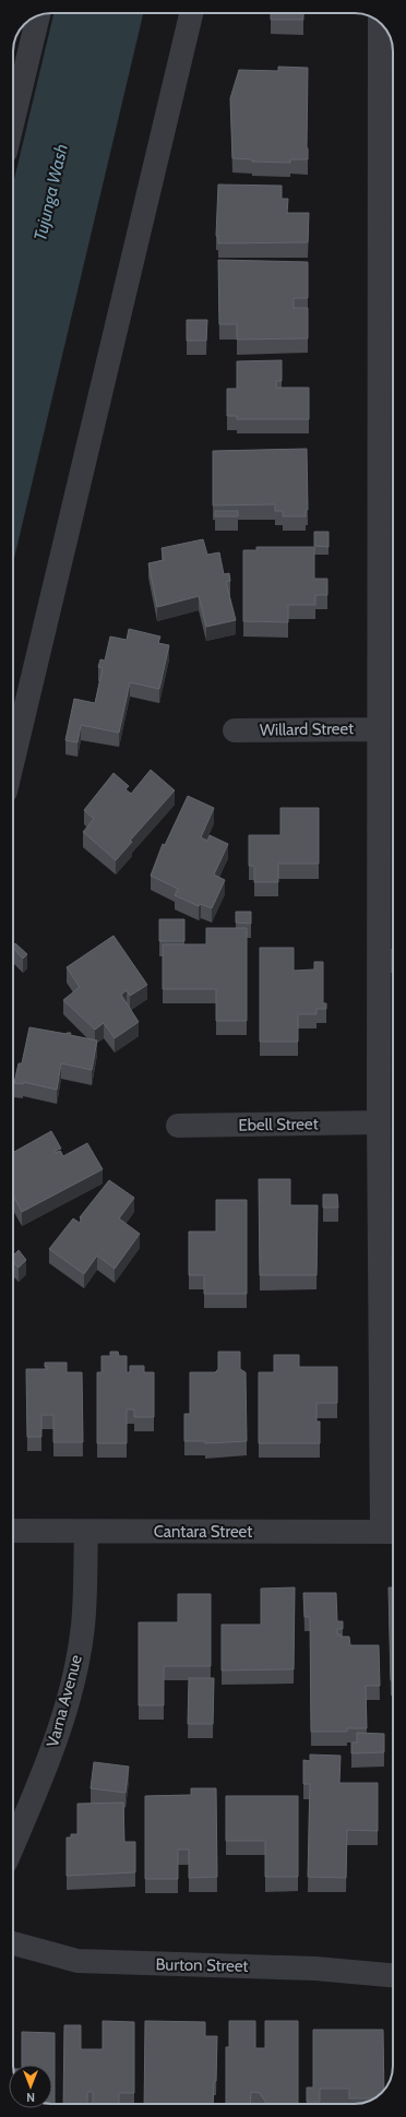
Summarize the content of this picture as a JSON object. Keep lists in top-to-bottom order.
{
  "streets": {
    "street": [
      "Willard Street",
      "Ebell Street",
      "Cantara Street",
      "Varna Avenue",
      "Burton Street"
    ]
  },
  "crossings": [
    ["Cantara Street", "Varna Avenue"]
  ],
  "water": ["Tujunga Wash"],
  "north": "bottom"
}
